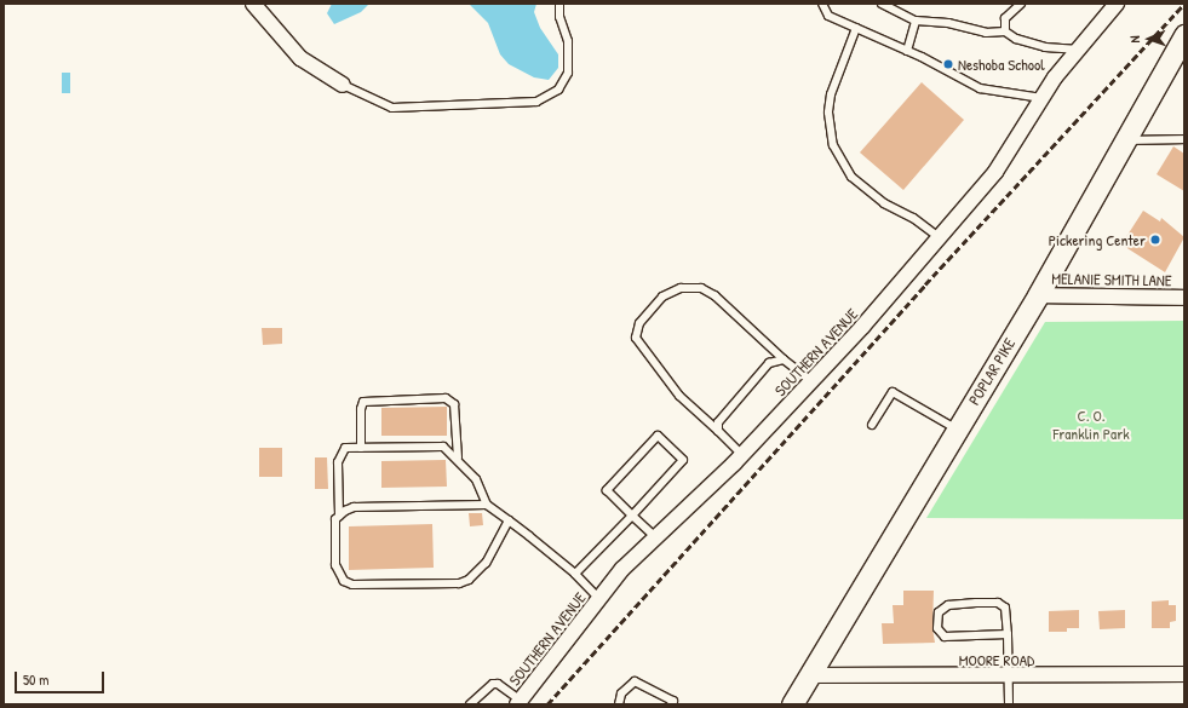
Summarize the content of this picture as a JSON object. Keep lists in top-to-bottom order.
{
  "streets": {
    "main road": ["POPLAR PIKE"],
    "street": ["MELANIE SMITH LANE", "SOUTHERN AVENUE", "MOORE ROAD"]
  },
  "crossings": [
    ["MELANIE SMITH LANE", "POPLAR PIKE"],
    ["POPLAR PIKE", "MOORE ROAD"]
  ],
  "parks": ["C. O. Franklin Park"],
  "places": ["Neshoba School", "Pickering Center"],
  "scale_bar": "50 m",
  "north": "left"
}
